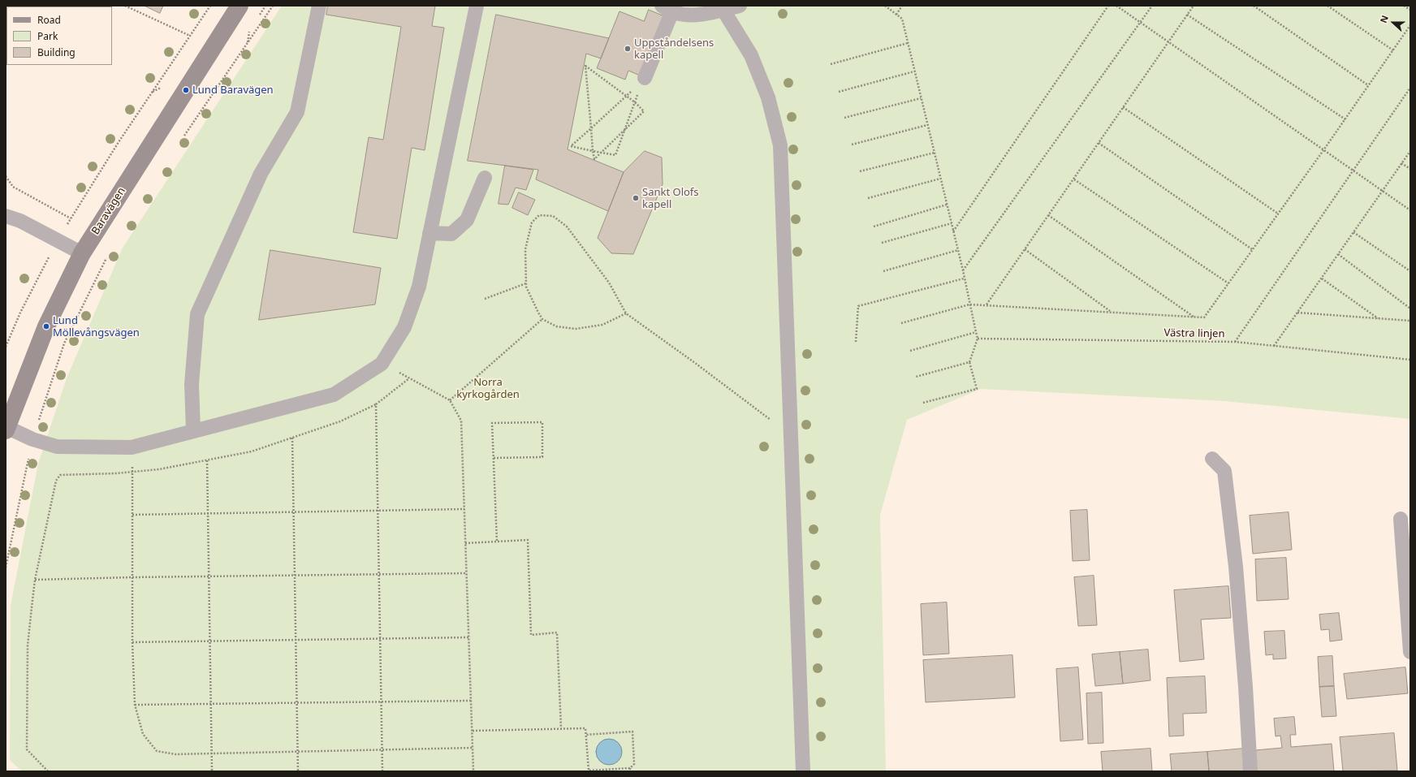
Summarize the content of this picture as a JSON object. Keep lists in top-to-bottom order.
{
  "streets": {
    "street": ["Baravägen"],
    "path": ["Västra linjen"]
  },
  "parks": ["Norra kyrkogården"],
  "places": [
    "Uppståndelsens kapell",
    "Lund Baravägen",
    "Sankt Olofs kapell",
    "Lund Möllevångsvägen"
  ],
  "legend": ["Road", "Park", "Building"],
  "north": "left"
}
